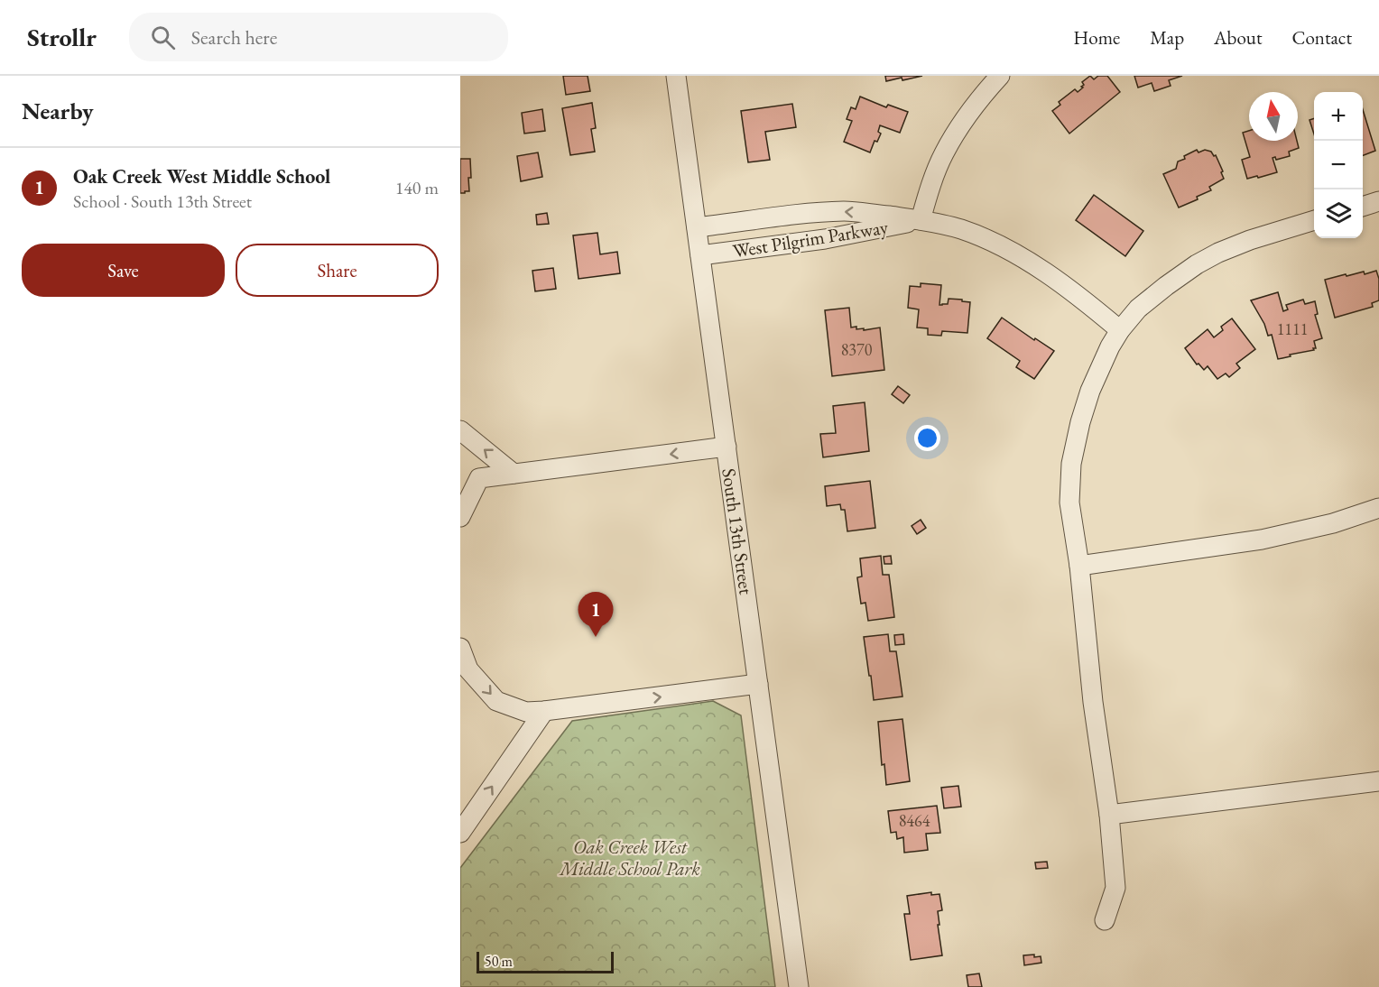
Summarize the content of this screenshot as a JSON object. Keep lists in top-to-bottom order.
{
  "streets": {
    "street": ["West Pilgrim Parkway", "South 13th Street"]
  },
  "crossings": [
    ["West Pilgrim Parkway", "South 13th Street"]
  ],
  "parks": ["Oak Creek West Middle School Park"],
  "house_numbers": ["1111", "8370", "8464"],
  "scale_bar": "50 m",
  "north": "top",
  "page": {
    "header": "Strollr",
    "search": "Search here",
    "nav": [
      "Home",
      "Map",
      "About",
      "Contact"
    ],
    "heading": "Nearby",
    "map_buttons": ["+", "−"],
    "list": [
      {
        "mark": "1",
        "name": "Oak Creek West Middle School",
        "note": "School · South 13th Street",
        "value": "140 m"
      }
    ],
    "buttons": ["Save", "Share"],
    "pins": "1",
    "scale": "50 m"
  }
}
